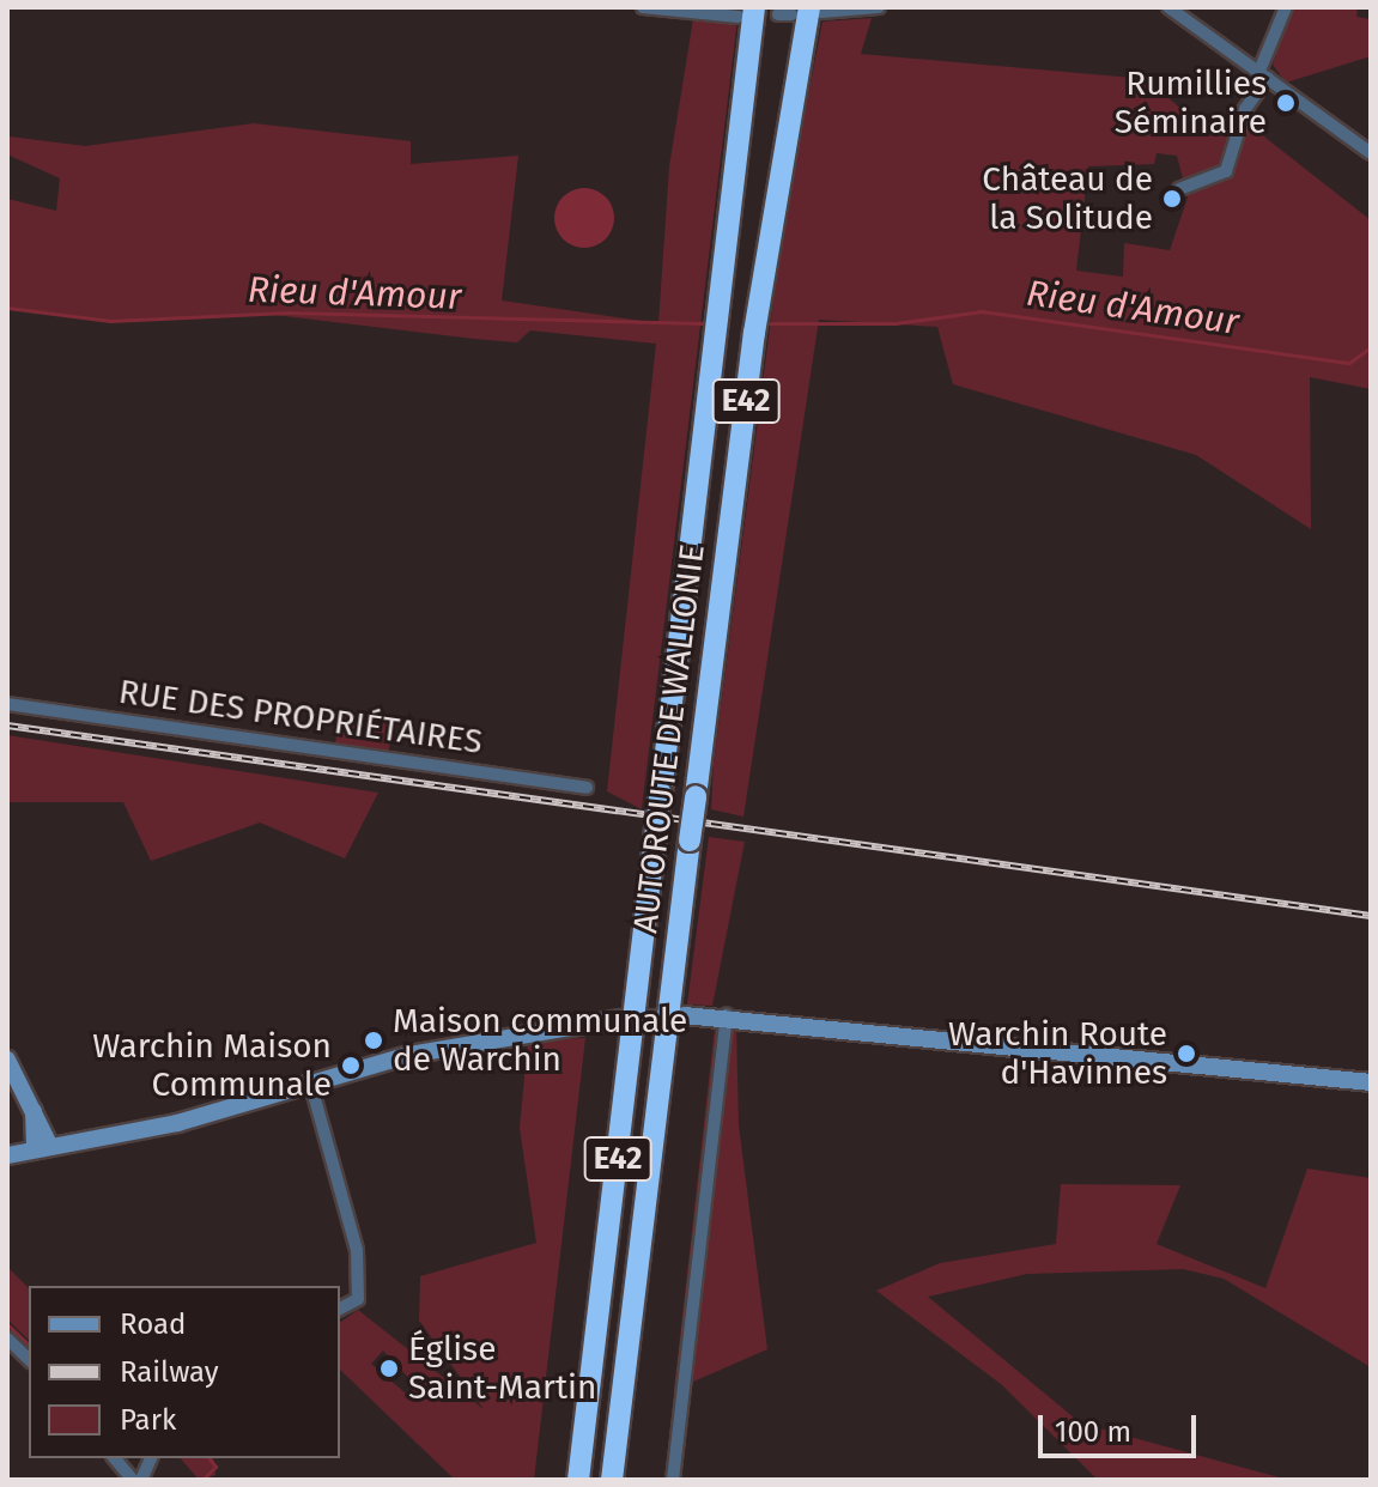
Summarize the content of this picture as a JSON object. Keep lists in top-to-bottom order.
{
  "streets": {
    "highway": ["E42", "AUTOROUTE DE WALLONIE"],
    "street": ["RUE DES PROPRIÉTAIRES"]
  },
  "water": ["Rieu d'Amour"],
  "places": [
    "Rumillies Séminaire",
    "Château de la Solitude",
    "Maison communale de Warchin",
    "Warchin Route d'Havinnes",
    "Warchin Maison Communale",
    "Église Saint-Martin"
  ],
  "legend": ["Road", "Railway", "Park"],
  "scale_bar": "100 m"
}
